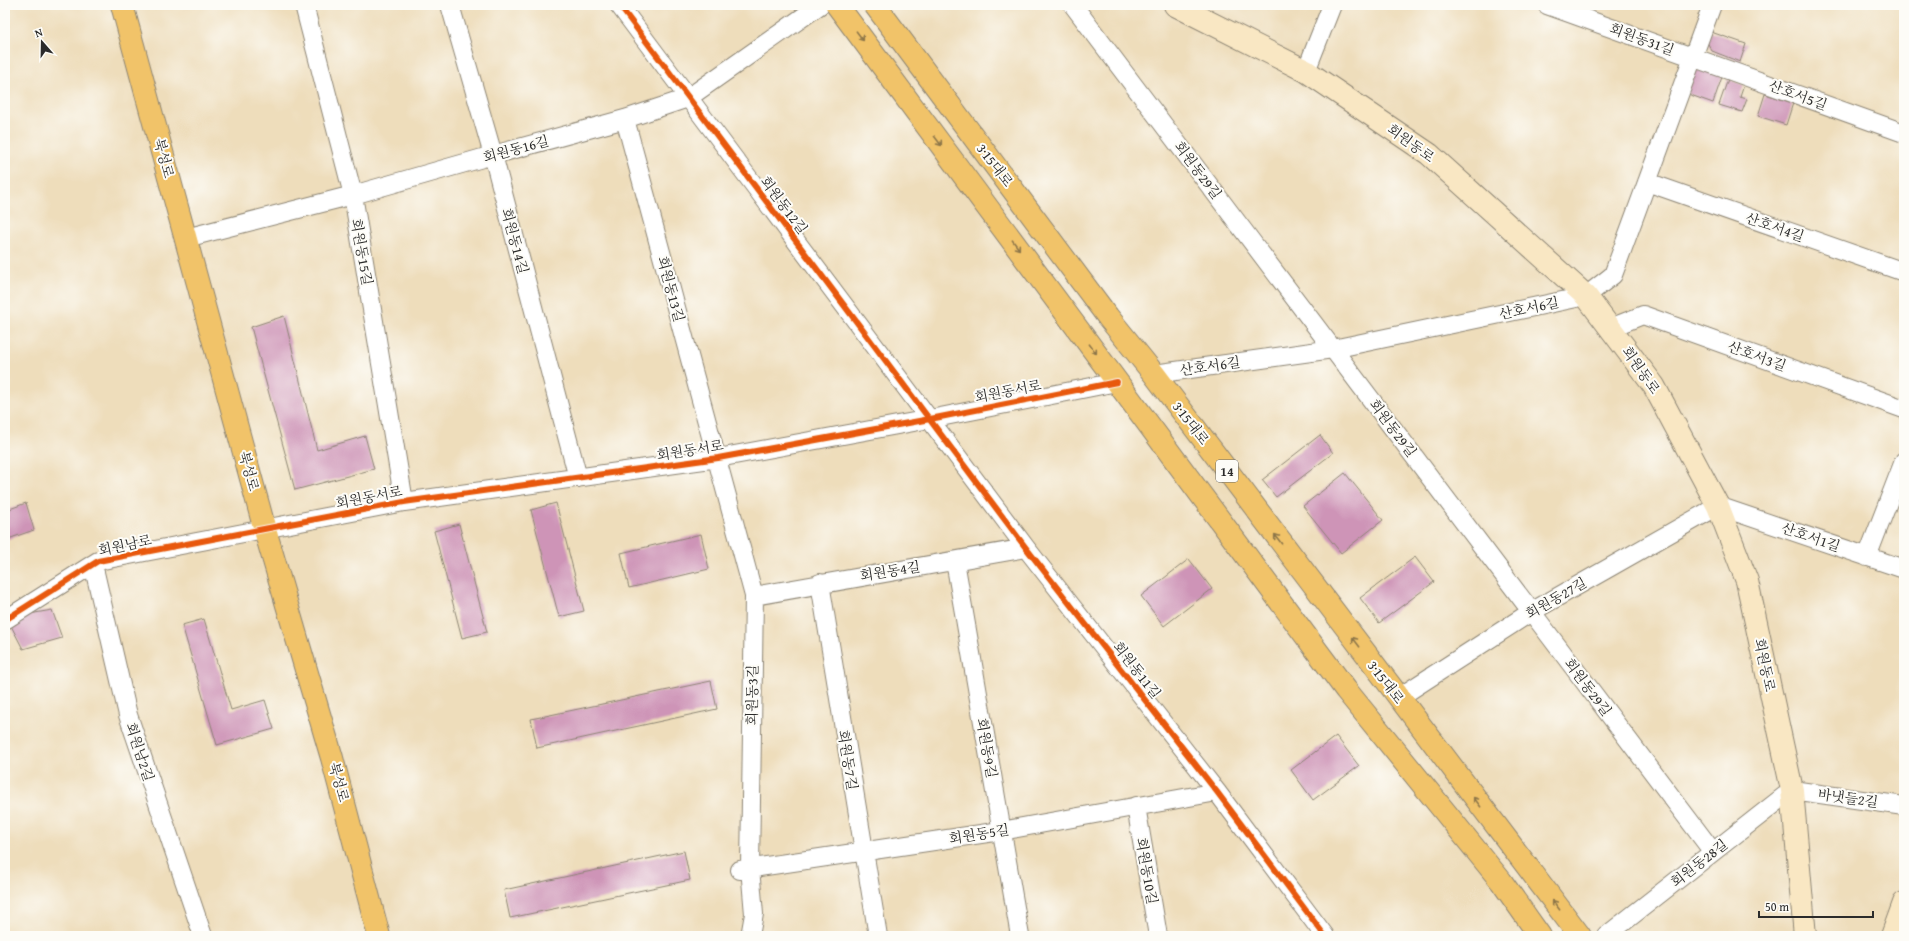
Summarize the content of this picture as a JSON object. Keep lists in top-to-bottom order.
{
  "streets": {
    "main road": [
      "회원동로",
      "북성로",
      "3·15대로",
      "14"
    ],
    "street": [
      "회원동31길",
      "산호서5길",
      "회원동16길",
      "회원동29길",
      "회원동12길",
      "산호서4길",
      "회원동14길",
      "회원동15길",
      "회원동13길",
      "산호서6길",
      "산호서3길",
      "회원동서로",
      "산호서1길",
      "회원남로",
      "회원동4길",
      "회원동27길",
      "회원동11길",
      "회원동3길",
      "회원동9길",
      "회원남2길",
      "회원동7길",
      "바냇들2길",
      "회원동5길",
      "회원동28길",
      "회원동10길"
    ]
  },
  "crossings": [
    ["회원동31길", "산호서5길"],
    ["회원동31길", "산호서6길"],
    ["산호서5길", "산호서6길"],
    ["회원동로", "산호서6길"],
    ["회원동로", "산호서3길"],
    ["회원동로", "산호서1길"],
    ["회원동로", "회원동27길"],
    ["회원동로", "바냇들2길"],
    ["회원동로", "회원동28길"],
    ["회원동16길", "북성로"],
    ["회원동16길", "회원동12길"],
    ["회원동16길", "회원동14길"],
    ["회원동16길", "회원동15길"],
    ["회원동16길", "회원동13길"],
    ["북성로", "회원동서로"],
    ["북성로", "회원남로"],
    ["3·15대로", "산호서6길"],
    ["3·15대로", "회원동27길"],
    ["회원동29길", "산호서6길"],
    ["회원동29길", "회원동27길"],
    ["회원동29길", "회원동28길"],
    ["회원동12길", "회원동서로"],
    ["회원동12길", "회원동11길"],
    ["산호서4길", "산호서6길"],
    ["회원동14길", "회원동서로"],
    ["회원동15길", "회원동서로"],
    ["회원동13길", "회원동서로"],
    ["회원동13길", "회원동3길"],
    ["회원동서로", "14"],
    ["회원동서로", "회원남로"],
    ["회원동서로", "회원동11길"],
    ["회원동서로", "회원동3길"],
    ["산호서1길", "회원동27길"],
    ["회원남로", "회원남2길"],
    ["회원동4길", "회원동11길"],
    ["회원동4길", "회원동3길"],
    ["회원동4길", "회원동9길"],
    ["회원동4길", "회원동7길"],
    ["회원동11길", "회원동5길"],
    ["회원동3길", "회원동5길"],
    ["회원동9길", "회원동5길"],
    ["회원동7길", "회원동5길"],
    ["바냇들2길", "회원동28길"],
    ["회원동5길", "회원동10길"]
  ],
  "scale_bar": "50 m",
  "north": "top"
}
